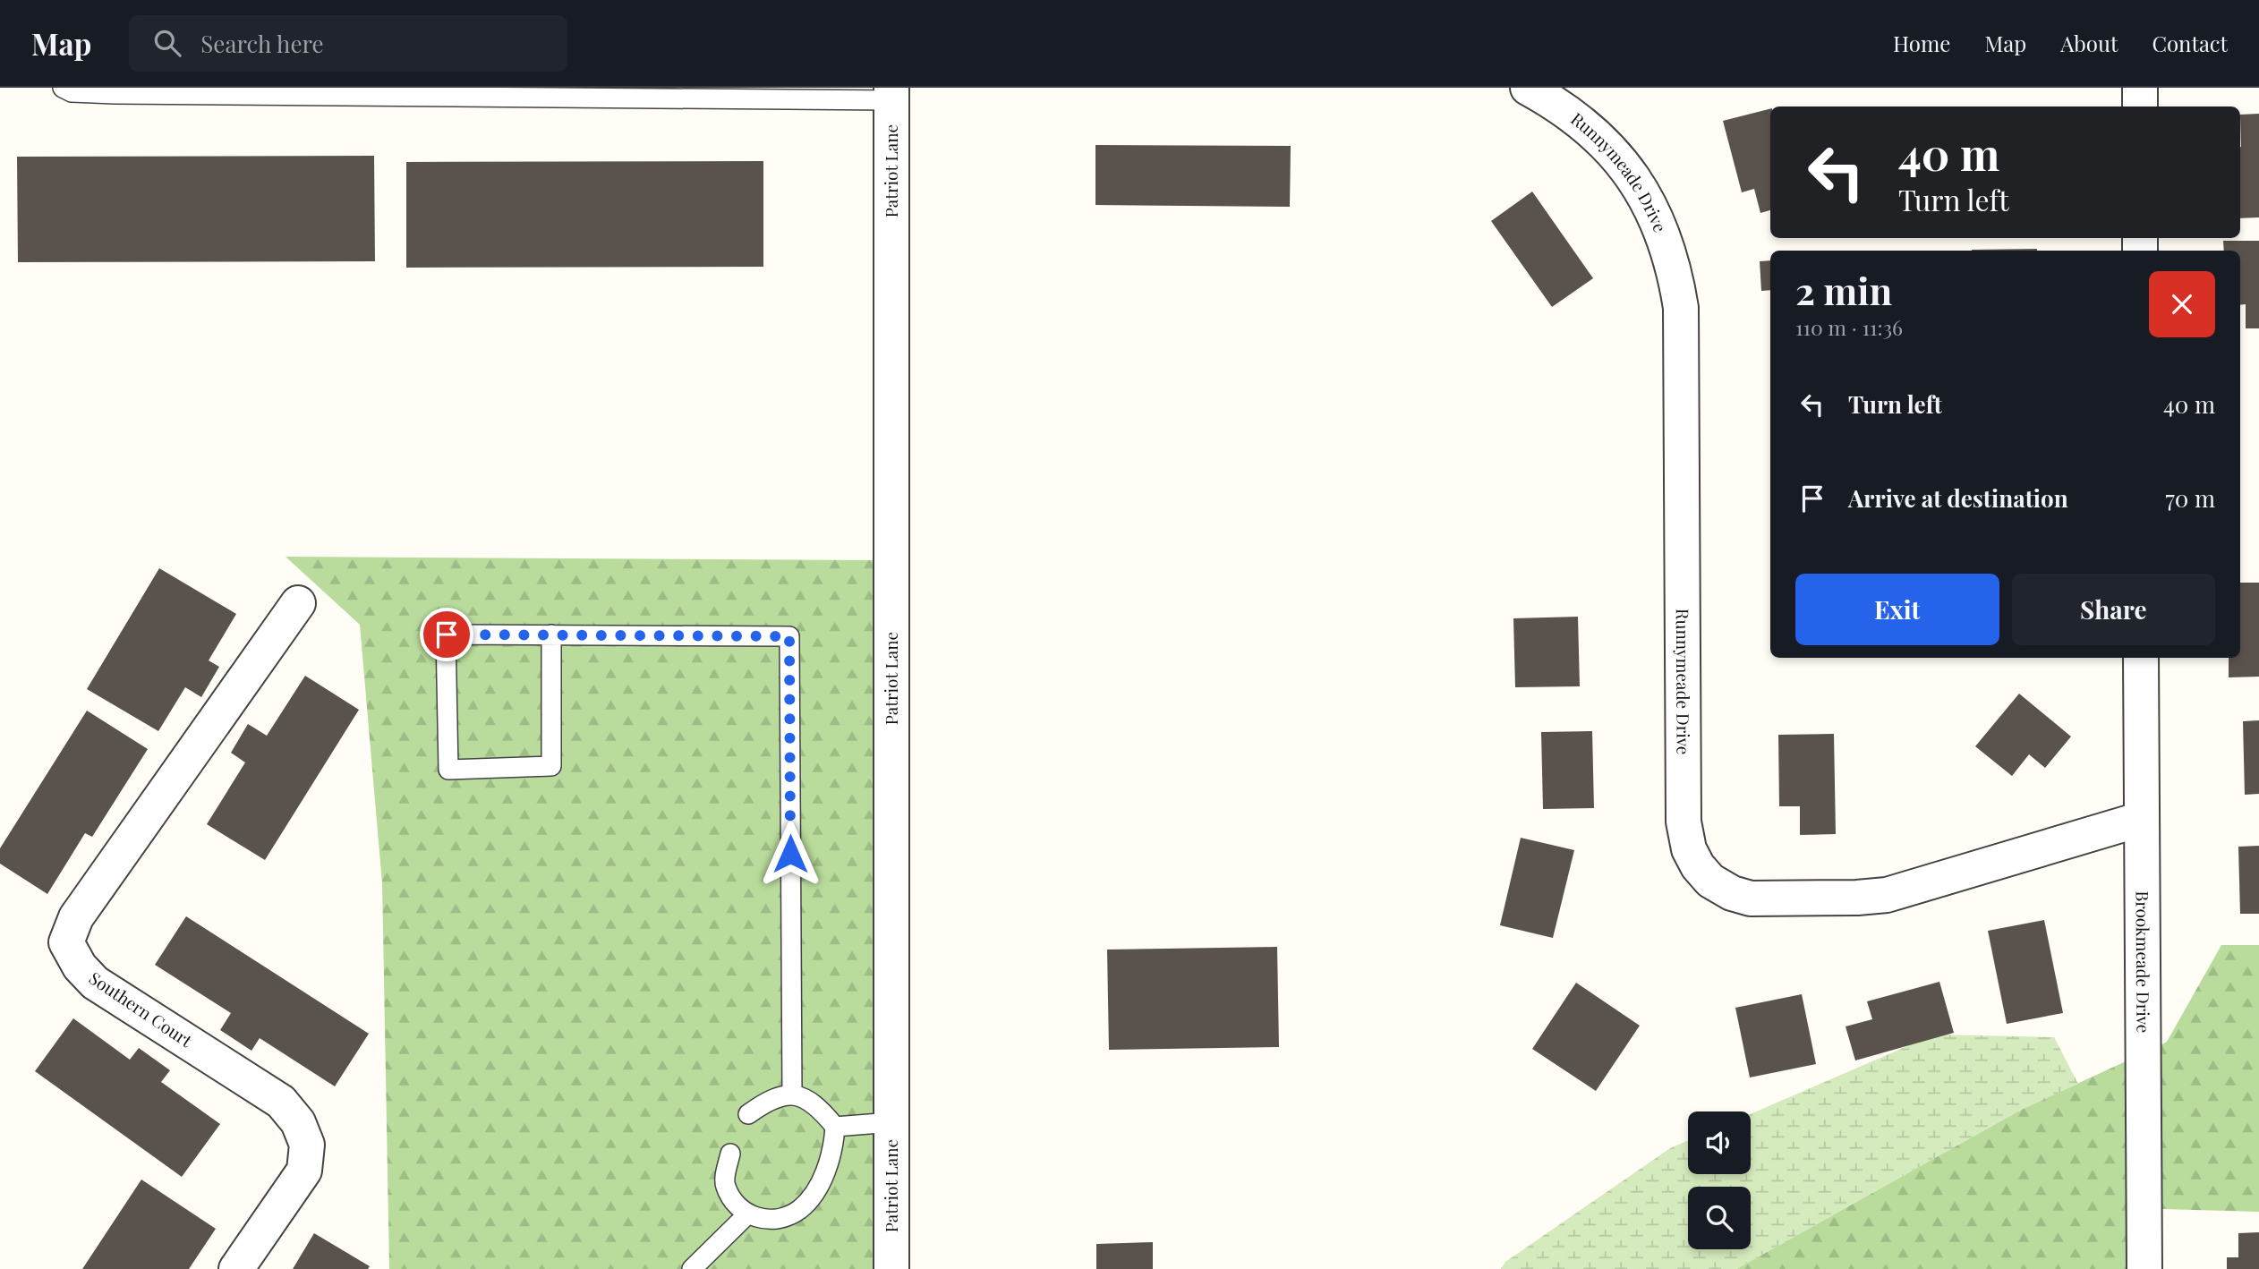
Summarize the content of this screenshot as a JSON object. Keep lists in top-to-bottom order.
{
  "streets": {
    "street": [
      "Patriot Lane",
      "Runnymeade Drive",
      "Brookmeade Drive",
      "Southern Court"
    ]
  },
  "crossings": [
    ["Runnymeade Drive", "Brookmeade Drive"]
  ],
  "page": {
    "header": "Map",
    "search": "Search here",
    "nav": [
      "Home",
      "Map",
      "About",
      "Contact"
    ],
    "turn": ["40 m", "Turn left"],
    "heading": ["2 min", "110 m · 11:36"],
    "list": [
      {
        "name": "Turn left",
        "value": "40 m"
      },
      {
        "name": "Arrive at destination",
        "value": "70 m"
      }
    ],
    "buttons": ["Exit", "Share"]
  }
}
